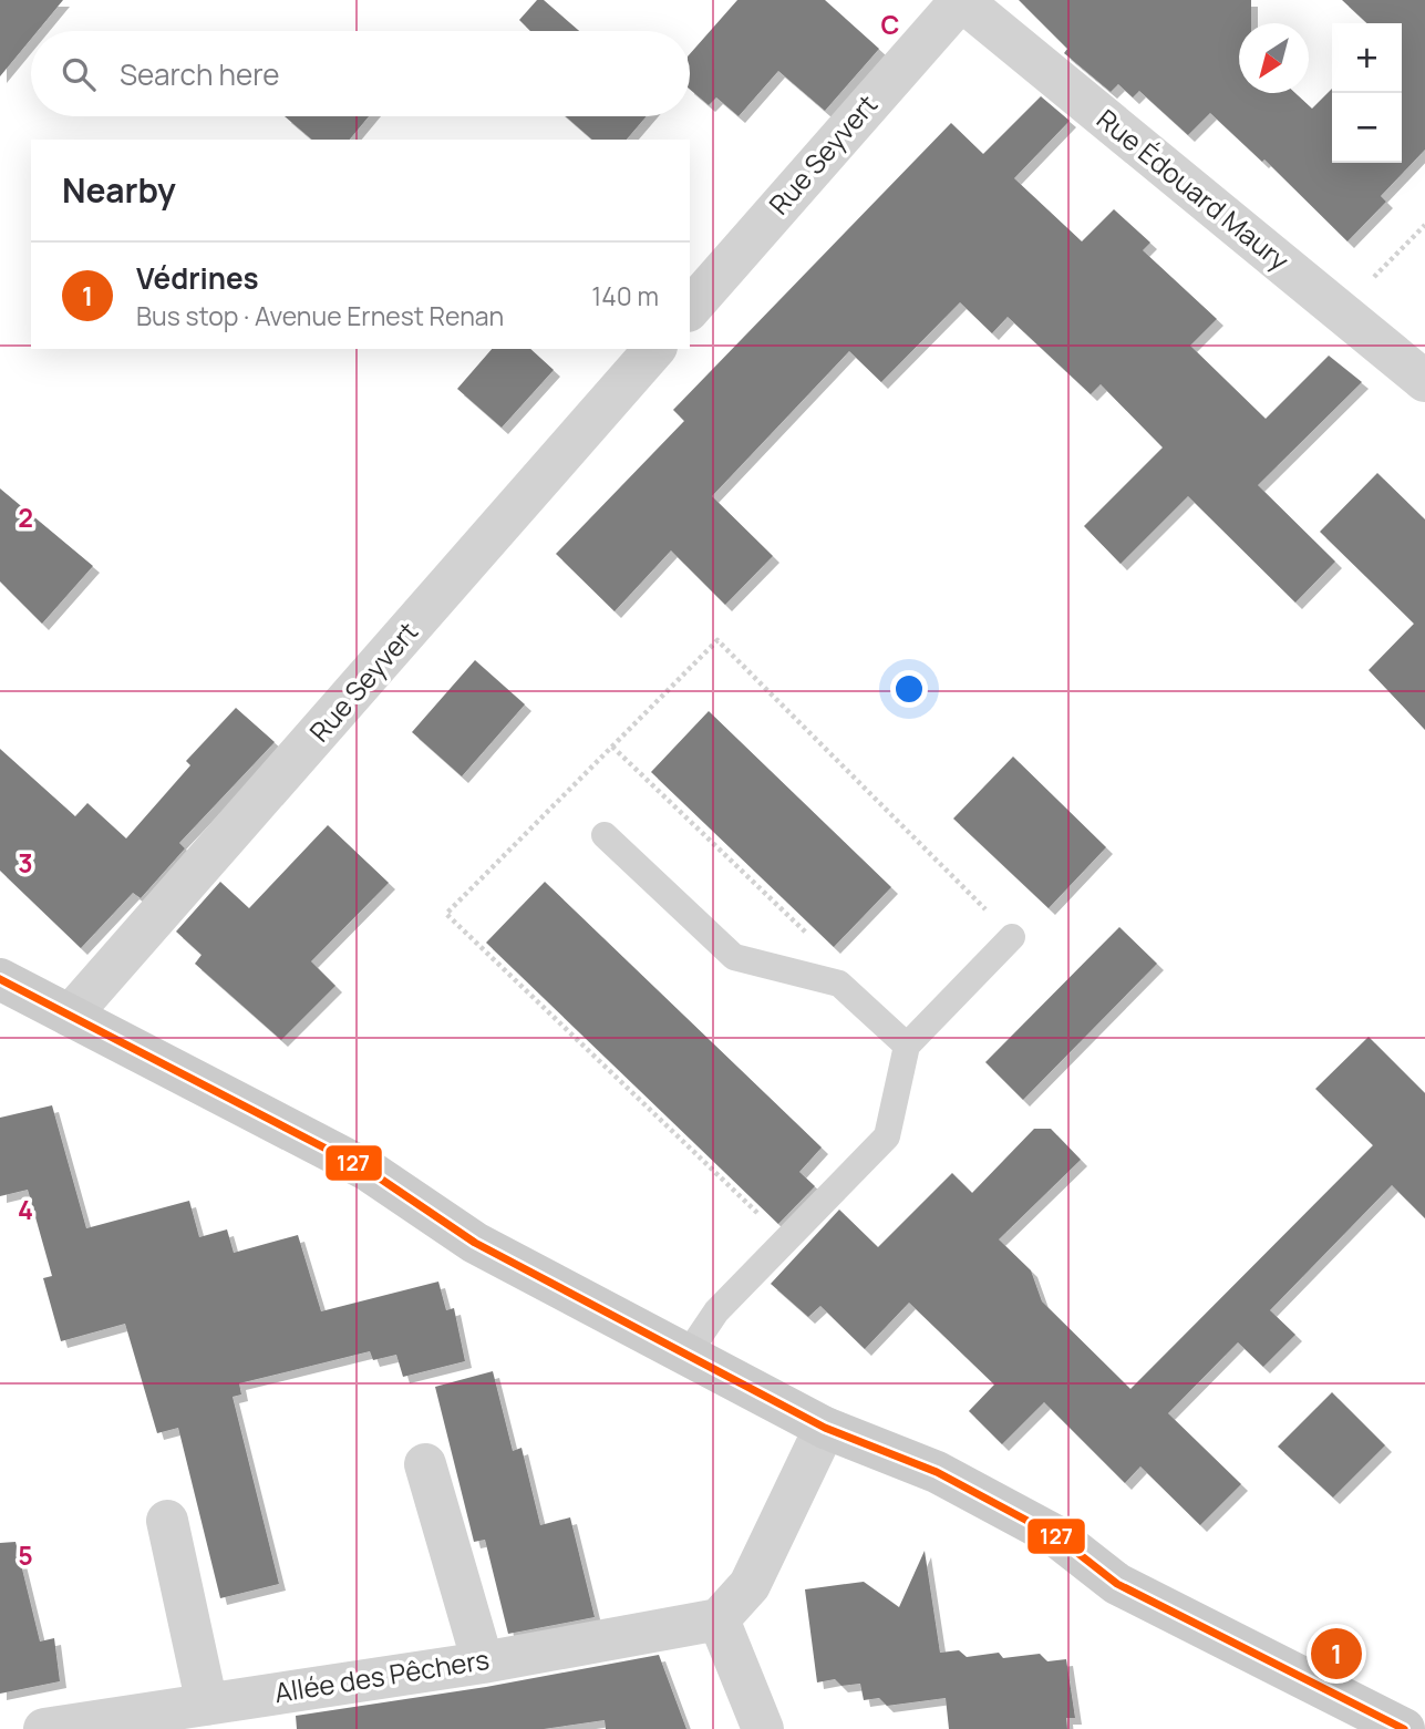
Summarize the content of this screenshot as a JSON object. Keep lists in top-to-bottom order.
{
  "streets": {
    "street": ["Rue Seyvert", "Rue Édouard Maury", "Allée des Pêchers"]
  },
  "crossings": [
    ["Rue Seyvert", "Rue Édouard Maury"]
  ],
  "lines": ["transit line 127"],
  "north": "bottom left",
  "page": {
    "map_buttons": ["+", "−"],
    "search": "Search here",
    "heading": "Nearby",
    "list": [
      {
        "mark": "1",
        "name": "Védrines",
        "note": "Bus stop · Avenue Ernest Renan",
        "value": "140 m"
      }
    ],
    "pins": "1"
  },
  "grid": {
    "columns": ["C"],
    "rows": [
      "2",
      "3",
      "4",
      "5"
    ]
  }
}
